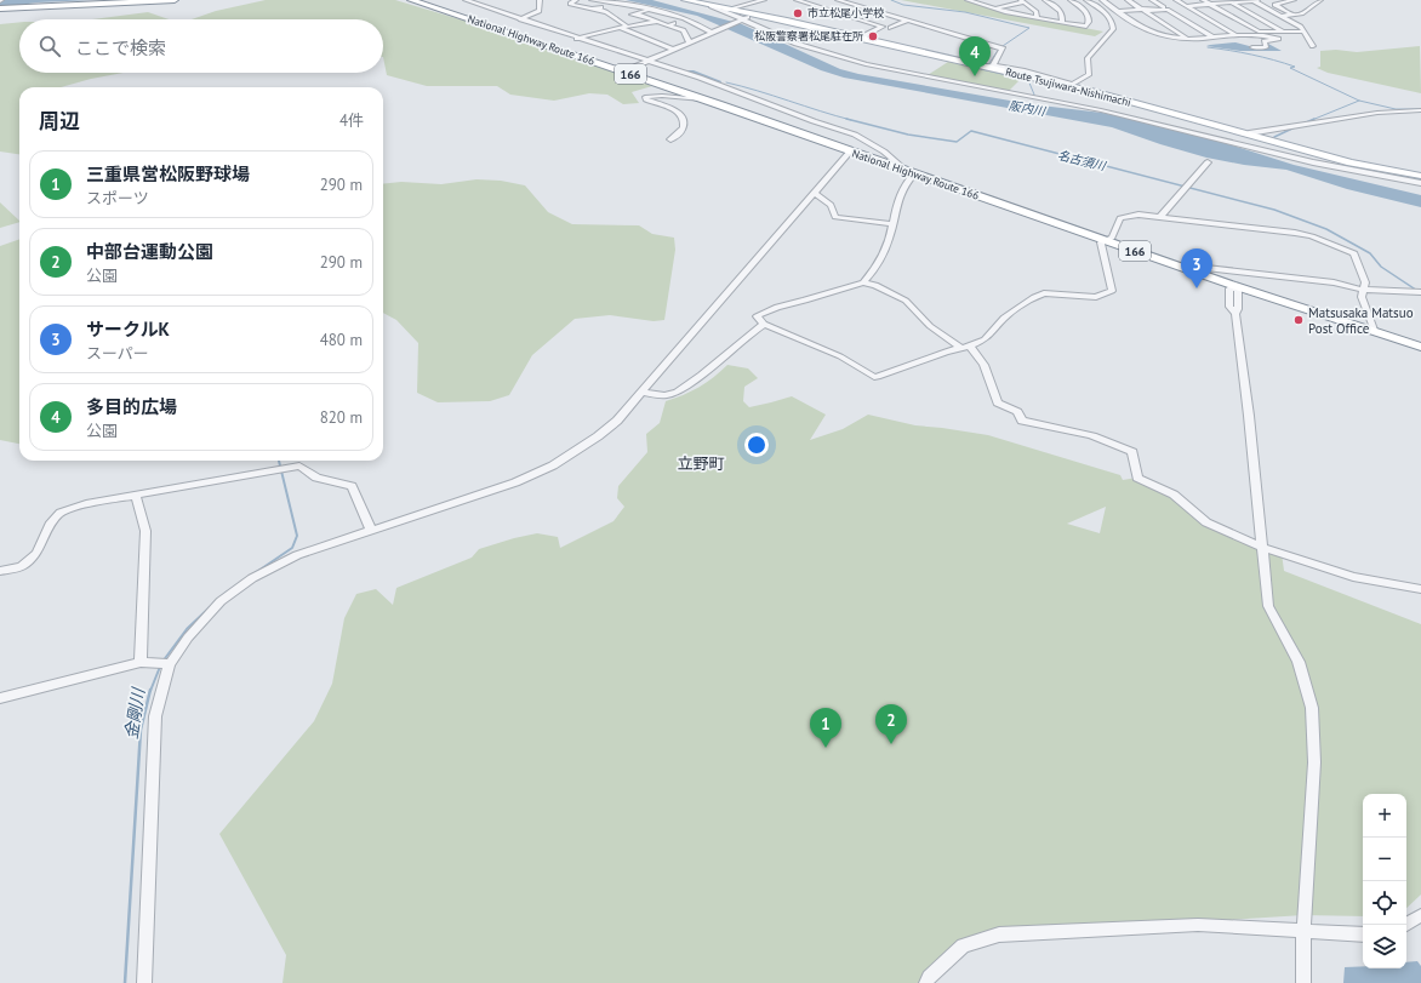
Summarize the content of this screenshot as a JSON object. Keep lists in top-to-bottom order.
{
  "streets": {
    "highway": ["National Highway Route 166", "166"],
    "main road": ["Route Tsujiwara-Nishimachi"]
  },
  "districts": ["立野町"],
  "water": ["阪内川", "名古須川", "金剛川"],
  "places": ["市立松尾小学校", "松阪警察署松尾駐在所", "Matsusaka Matsuo Post Office"],
  "page": {
    "search": "ここで検索",
    "pins": [
      "4",
      "3",
      "2",
      "1"
    ],
    "heading": ["周辺", "4件"],
    "list": [
      {
        "mark": "1",
        "name": "三重県営松阪野球場",
        "note": "スポーツ",
        "value": "290 m"
      },
      {
        "mark": "2",
        "name": "中部台運動公園",
        "note": "公園",
        "value": "290 m"
      },
      {
        "mark": "3",
        "name": "サークルK",
        "note": "スーパー",
        "value": "480 m"
      },
      {
        "mark": "4",
        "name": "多目的広場",
        "note": "公園",
        "value": "820 m"
      }
    ],
    "map_buttons": ["+", "−"]
  }
}
